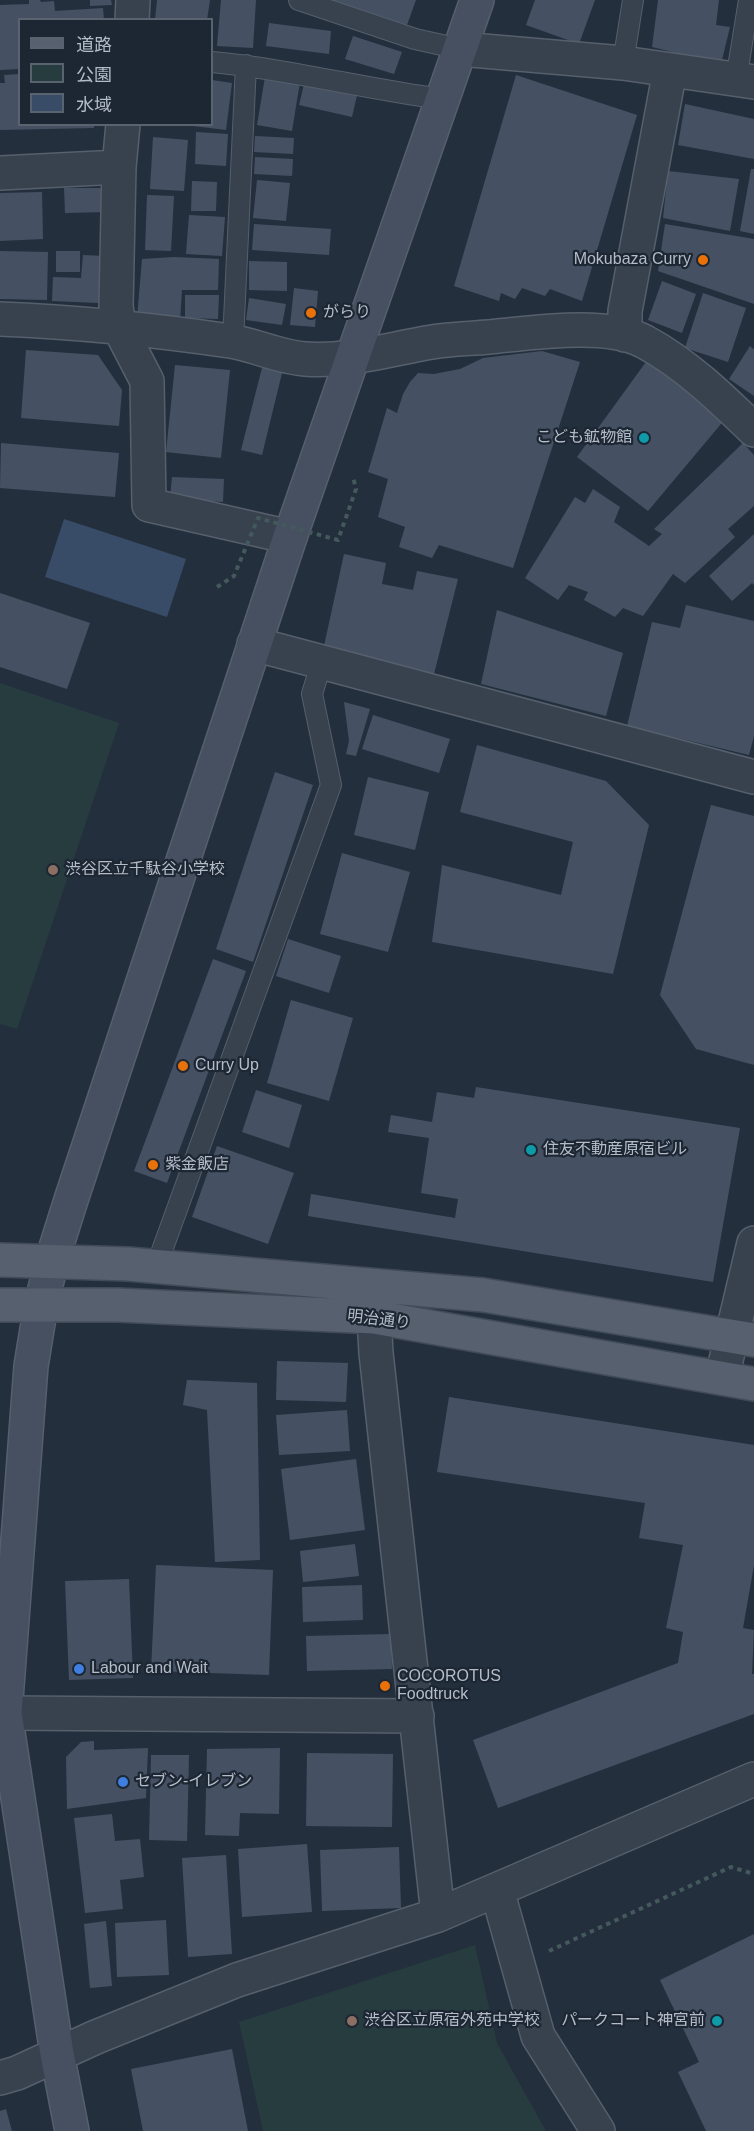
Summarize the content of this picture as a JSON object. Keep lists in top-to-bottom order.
{
  "streets": {
    "main road": ["明治通り"]
  },
  "places": [
    "Mokubaza Curry",
    "がらり",
    "こども鉱物館",
    "渋谷区立千駄谷小学校",
    "Curry Up",
    "住友不動産原宿ビル",
    "紫金飯店",
    "Labour and Wait",
    "COCOROTUS Foodtruck",
    "セブン-イレブン",
    "渋谷区立原宿外苑中学校",
    "パークコート神宮前"
  ],
  "legend": ["道路", "公園", "水域"]
}
